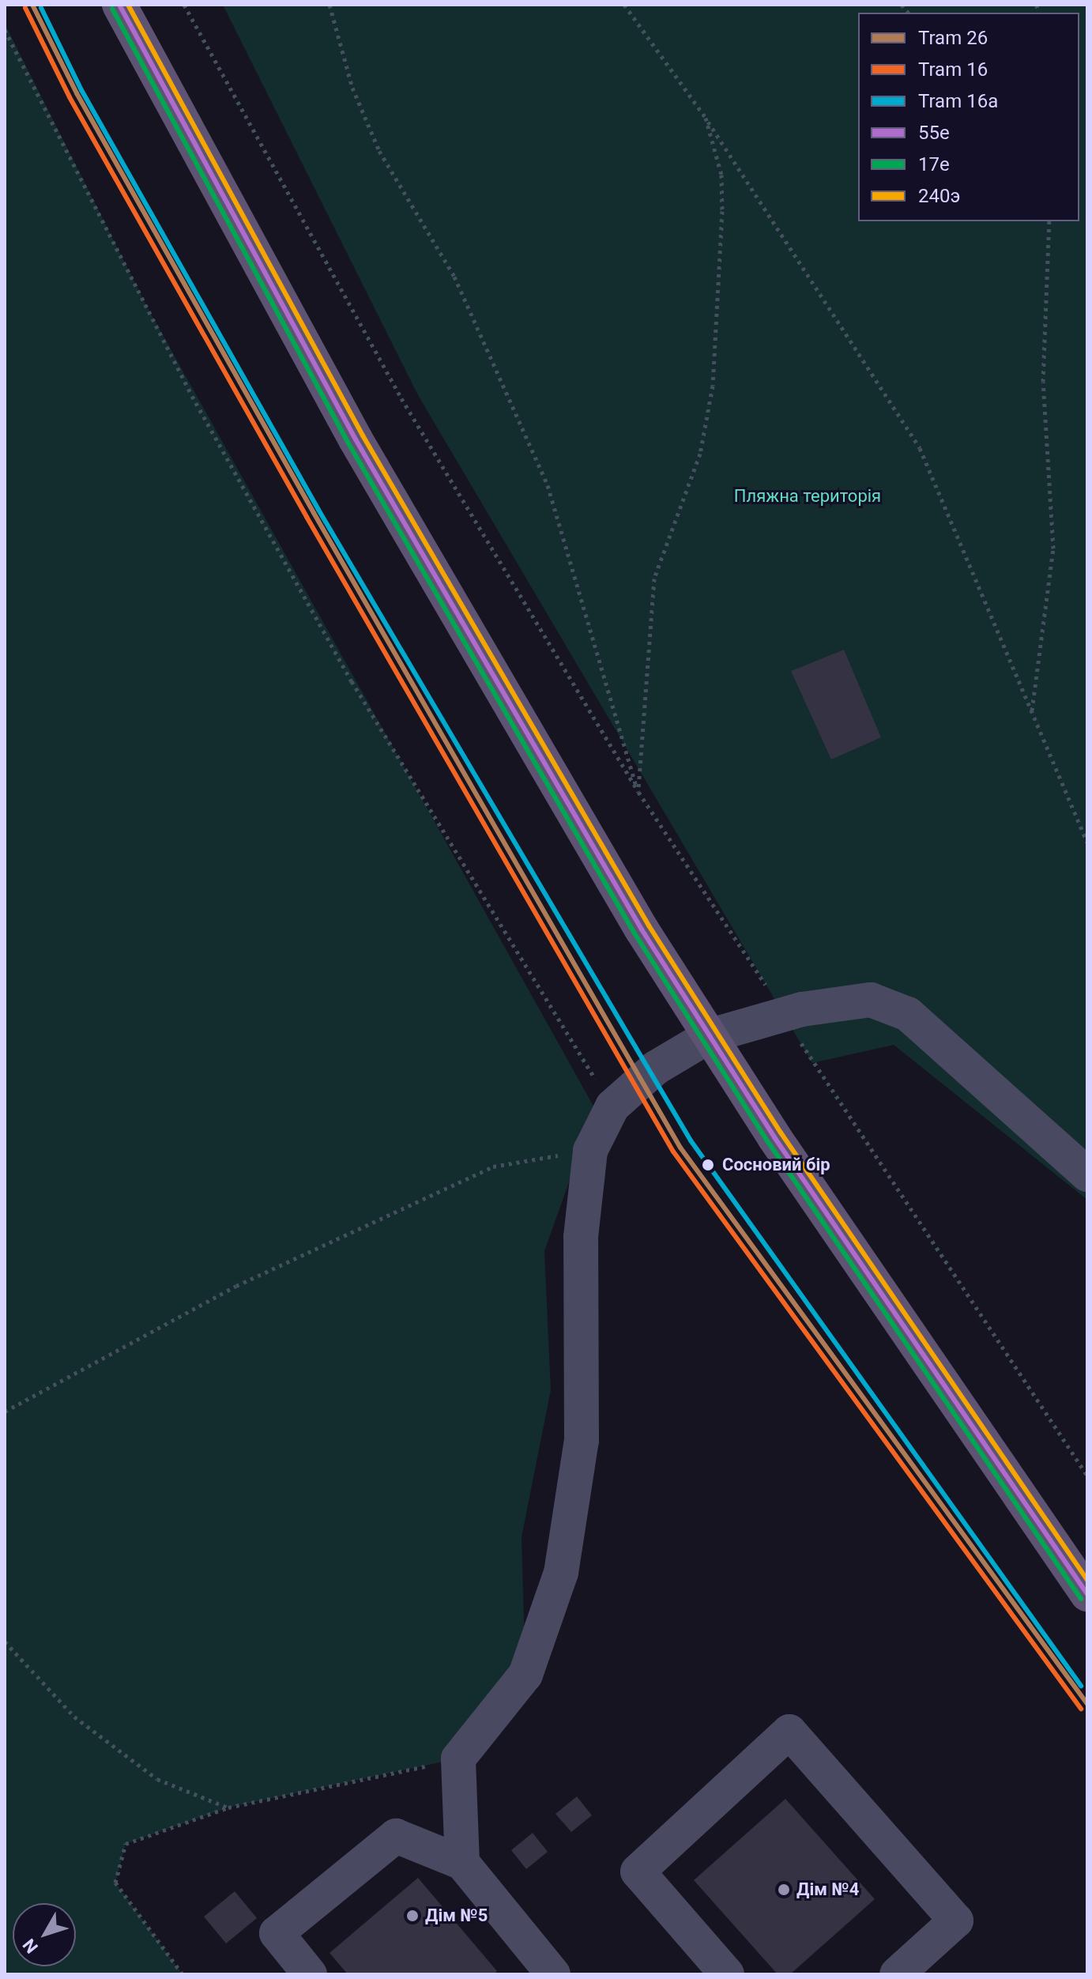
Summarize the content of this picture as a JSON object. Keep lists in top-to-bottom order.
{
  "parks": ["Пляжна територія"],
  "places": ["Сосновий бір", "Дім №4", "Дім №5"],
  "lines": [
    "tram line 26",
    "transit line 55е",
    "transit line 240э",
    "tram line 16",
    "tram line 16a",
    "transit line 17е"
  ],
  "legend": [
    "Tram 26",
    "Tram 16",
    "Tram 16a",
    "55е",
    "17е",
    "240э"
  ],
  "north": "bottom left"
}
